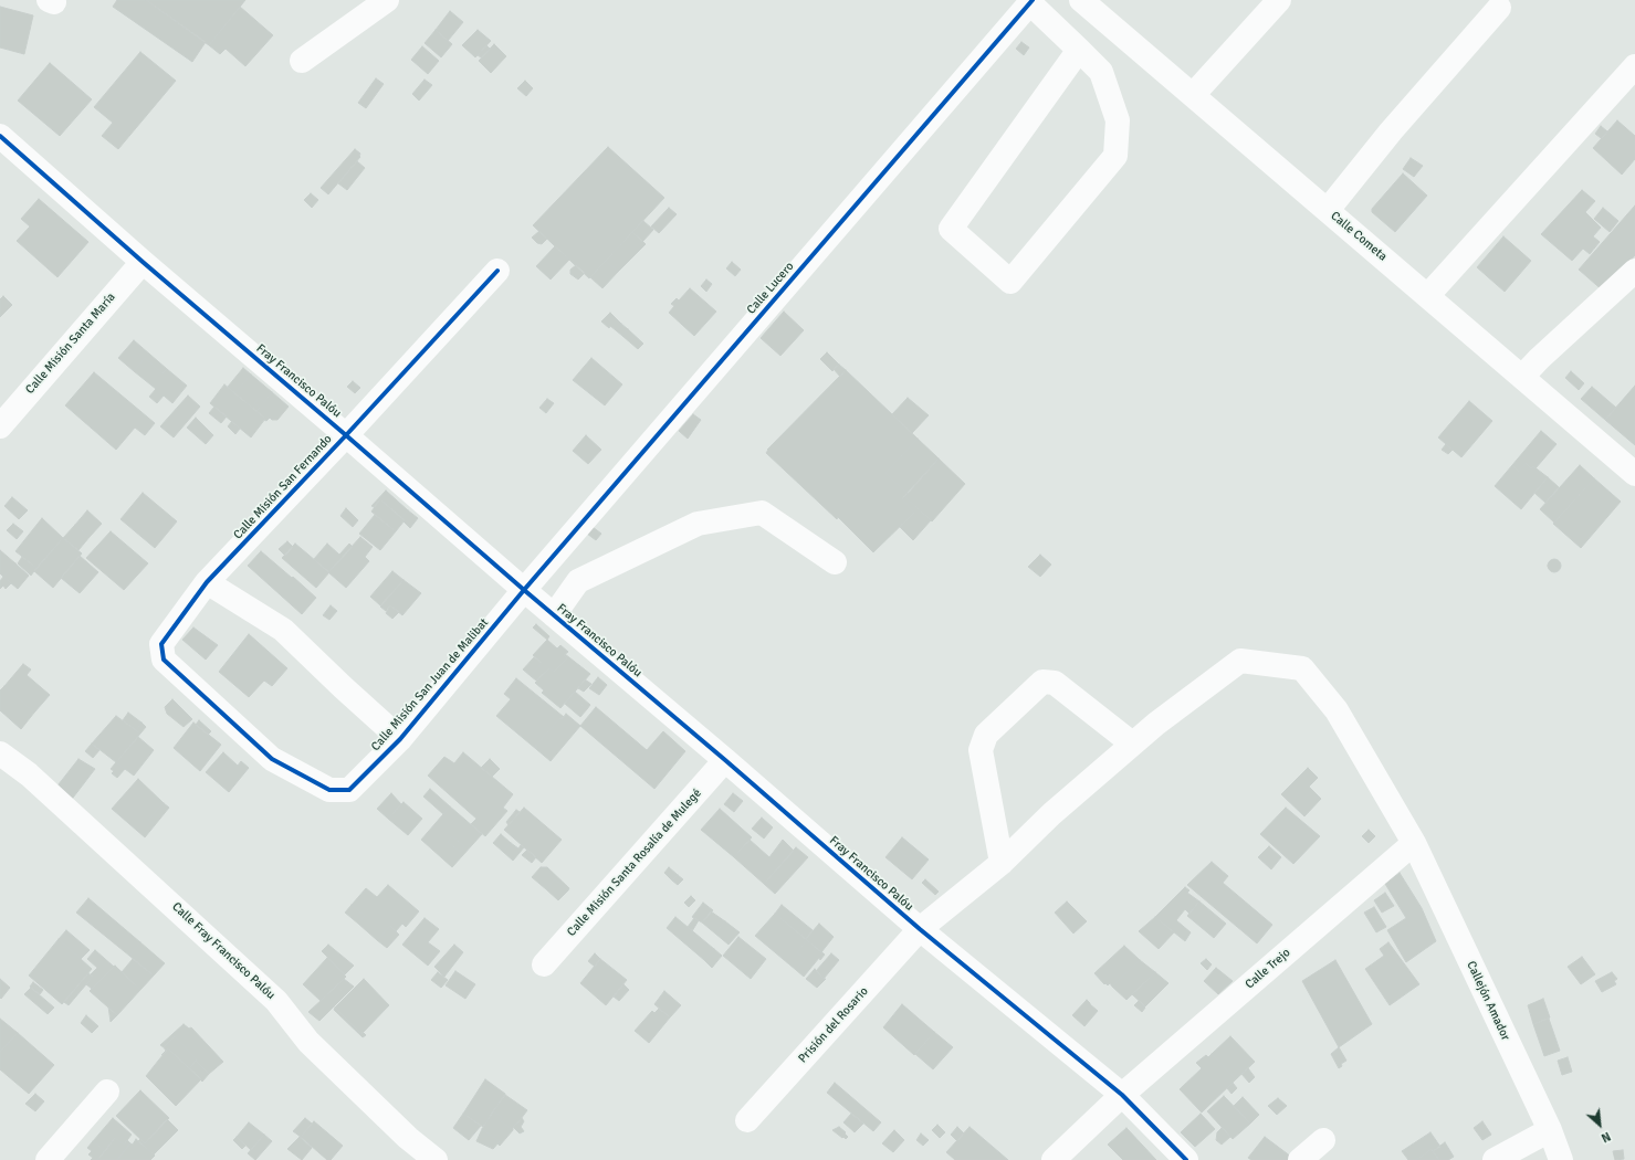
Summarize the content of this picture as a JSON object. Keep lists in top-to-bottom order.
{
  "streets": {
    "street": [
      "Calle Cometa",
      "Calle Lucero",
      "Calle Misión Santa María",
      "Fray Francisco Palóu",
      "Calle Misión San Fernando",
      "Calle Misión San Juan de Malibat",
      "Calle Misión Santa Rosalía de Mulegé",
      "Calle Fray Francisco Palóu",
      "Calle Trejo",
      "Callejón Amador",
      "Prisión del Rosario"
    ]
  },
  "crossings": [
    ["Calle Lucero", "Fray Francisco Palóu"],
    ["Calle Lucero", "Calle Misión San Juan de Malibat"],
    ["Calle Misión Santa María", "Fray Francisco Palóu"],
    ["Fray Francisco Palóu", "Calle Misión San Fernando"],
    ["Fray Francisco Palóu", "Calle Misión San Juan de Malibat"],
    ["Fray Francisco Palóu", "Calle Misión Santa Rosalía de Mulegé"],
    ["Fray Francisco Palóu", "Calle Trejo"],
    ["Fray Francisco Palóu", "Prisión del Rosario"],
    ["Calle Misión San Fernando", "Calle Misión San Juan de Malibat"],
    ["Calle Trejo", "Callejón Amador"],
    ["Callejón Amador", "Prisión del Rosario"]
  ],
  "north": "bottom right"
}
